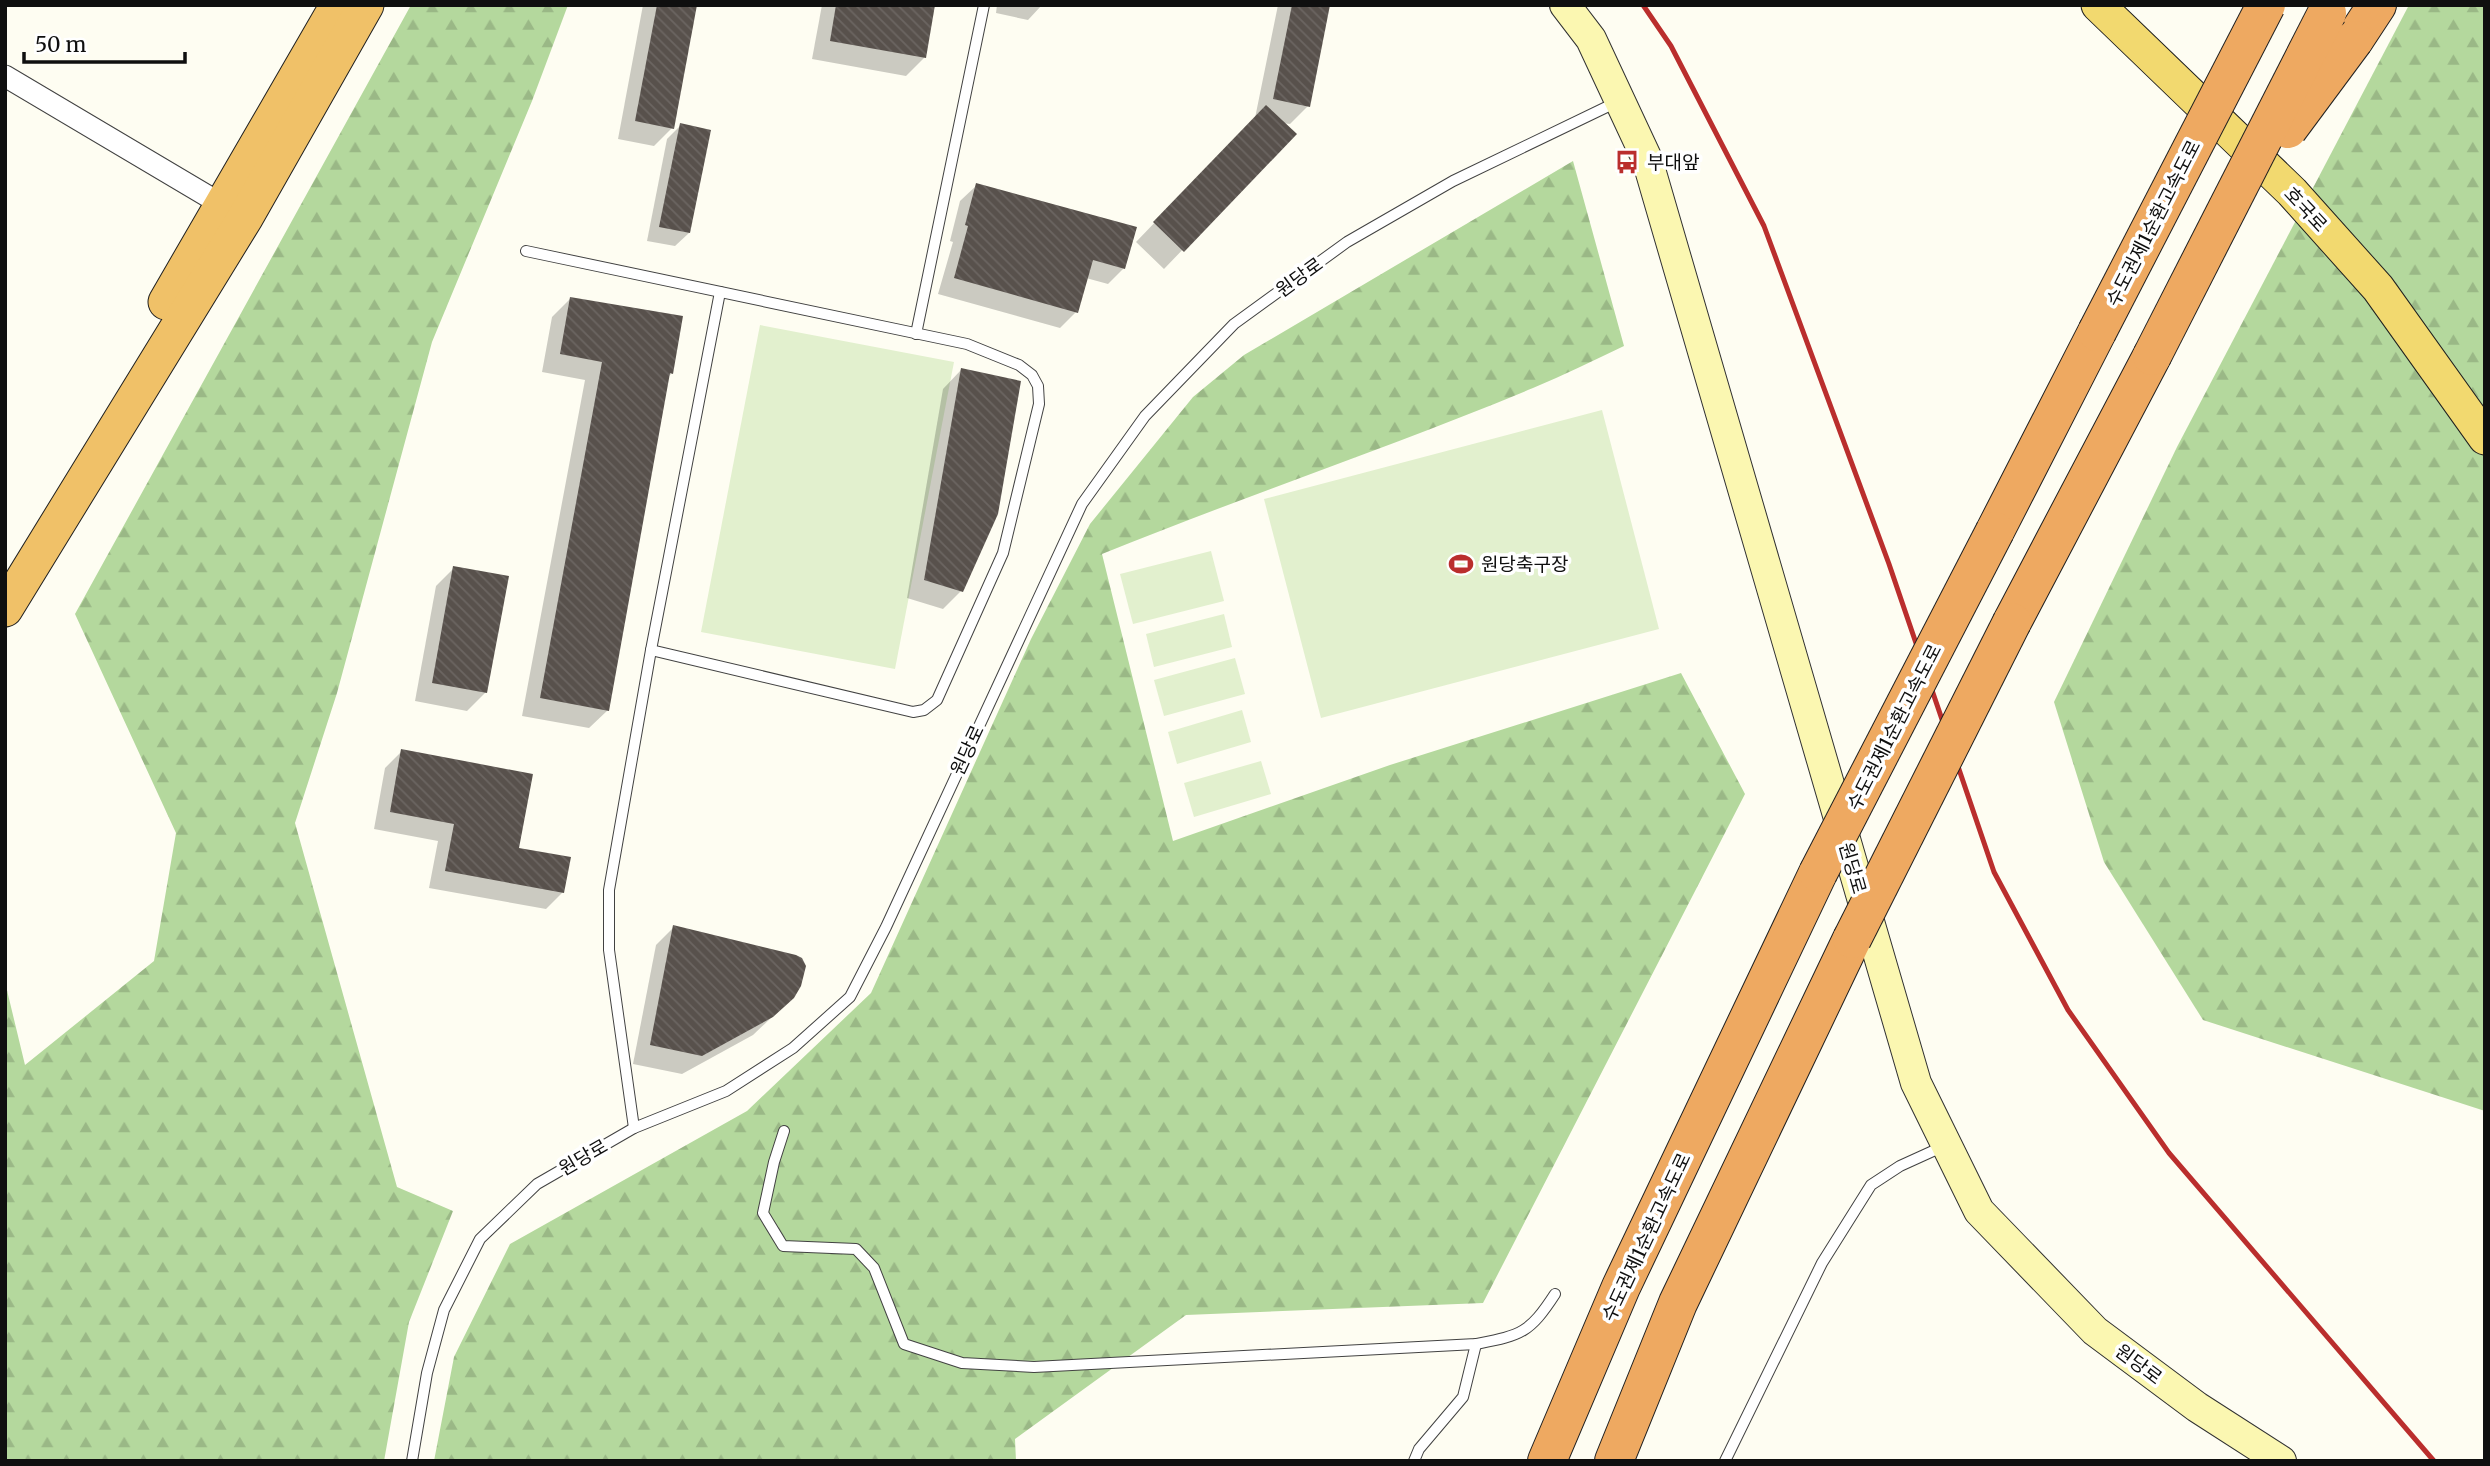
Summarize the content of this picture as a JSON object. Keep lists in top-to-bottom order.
{
  "streets": {
    "highway": ["수도권제1순환고속도로"],
    "main road": ["호국로", "원당로"]
  },
  "places": {
    "bus stop": ["부대앞"],
    "sports": ["원당축구장"]
  },
  "scale_bar": "50 m"
}
